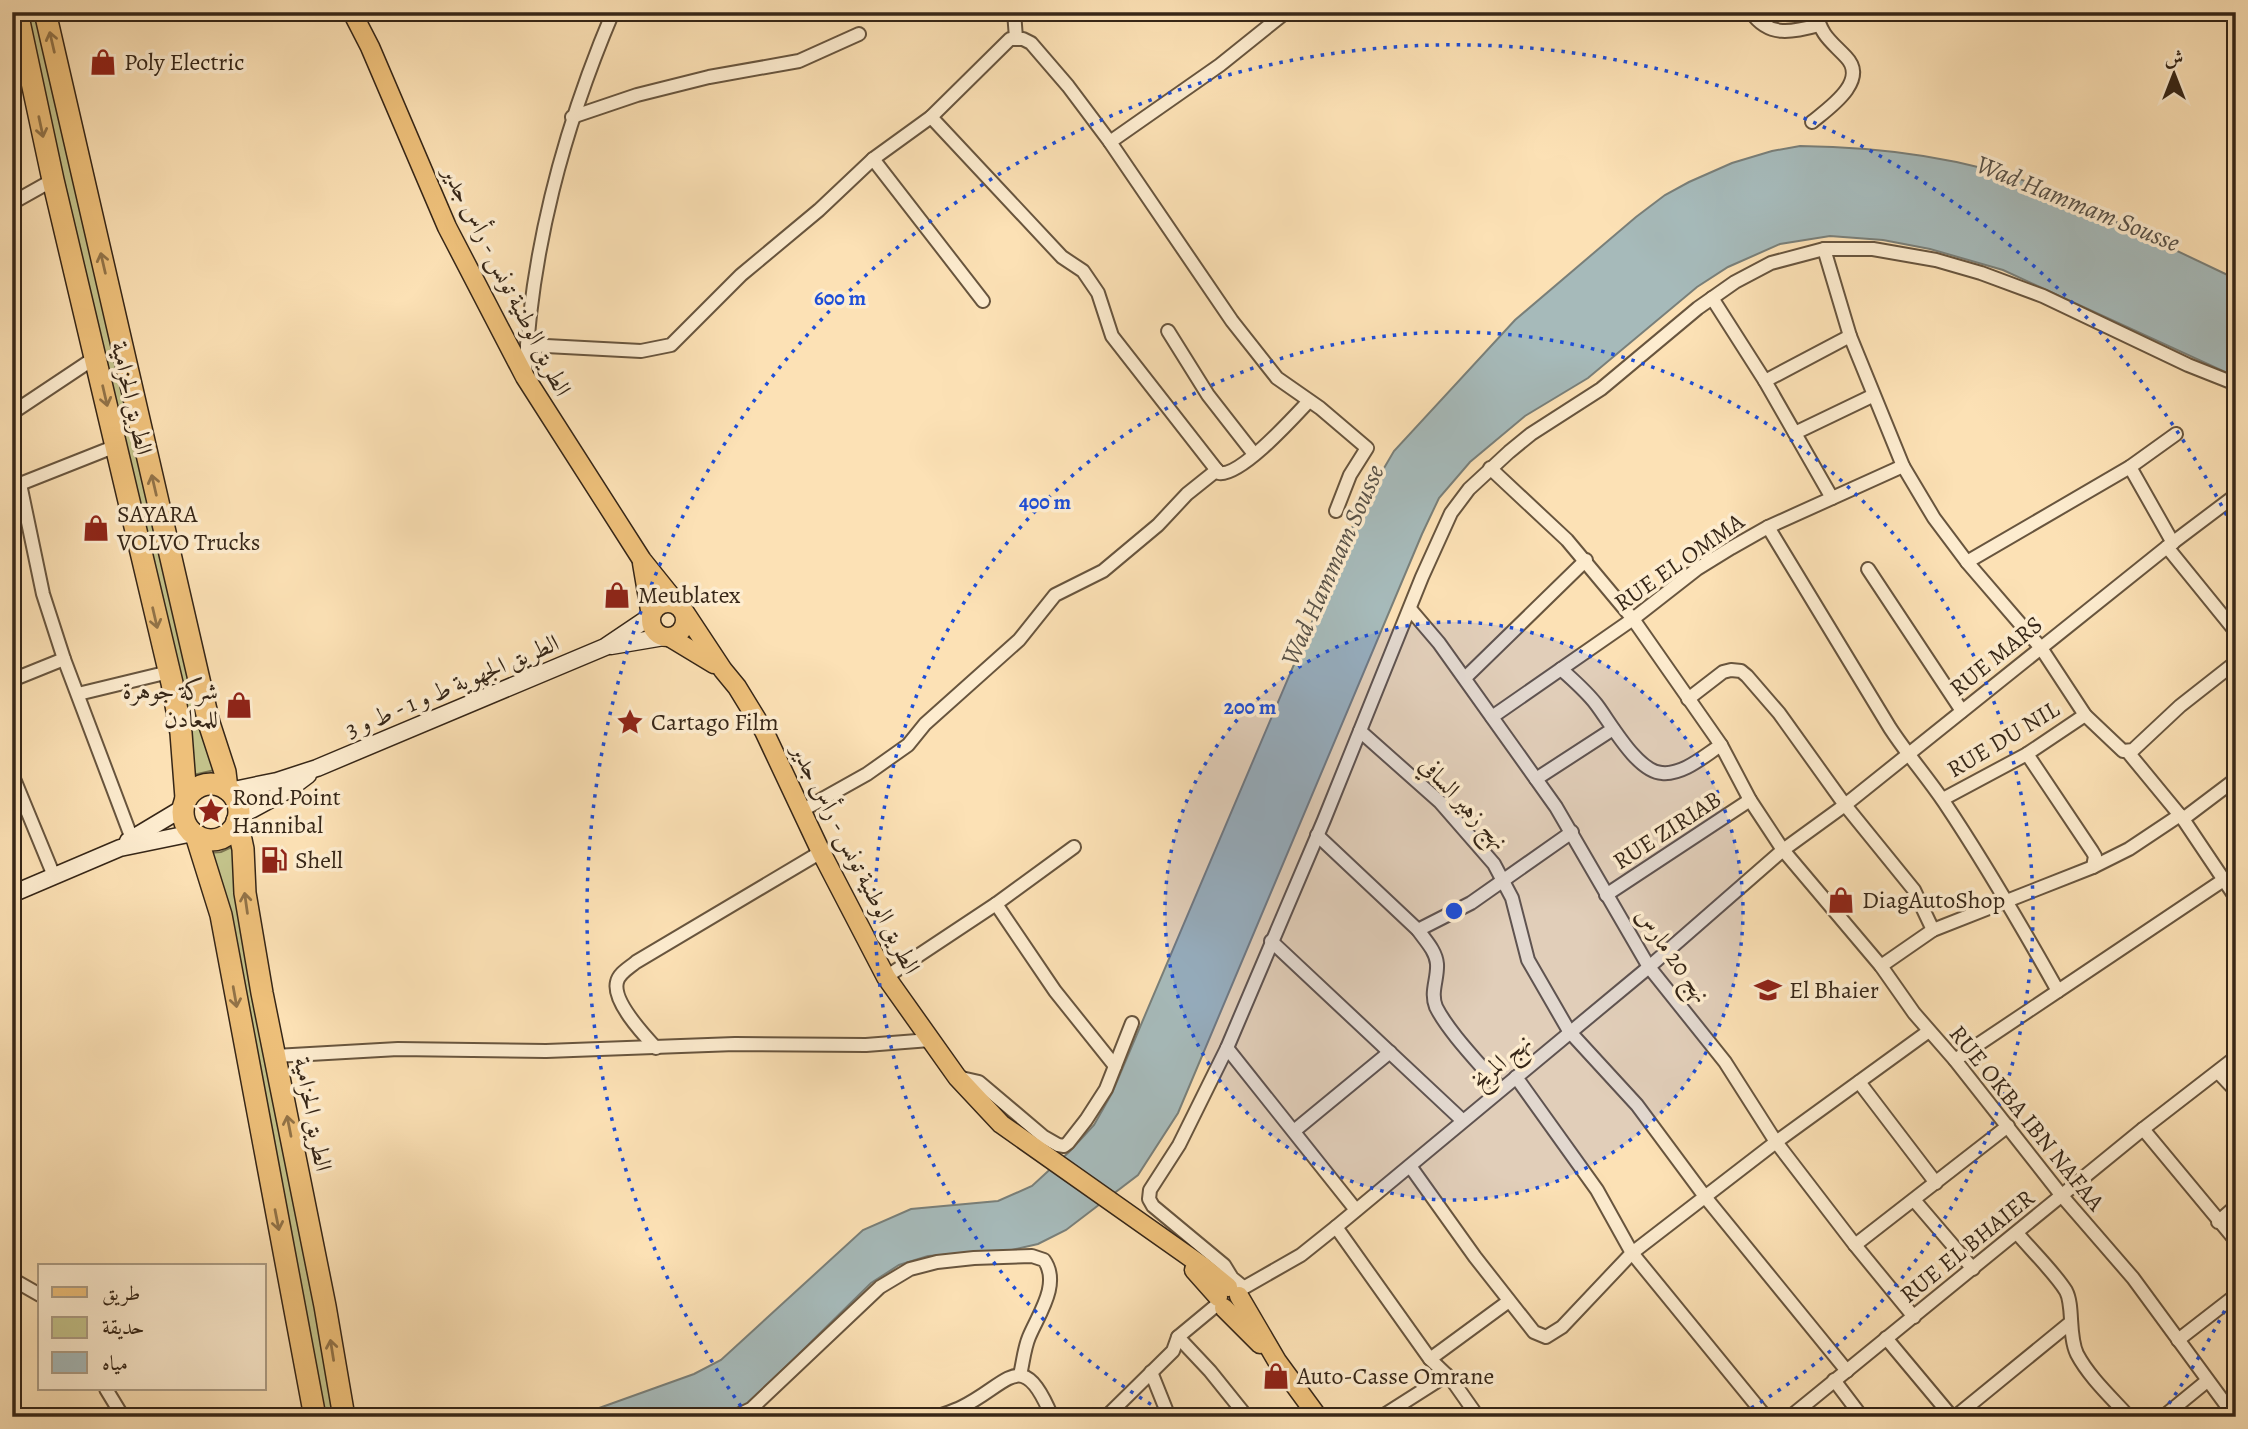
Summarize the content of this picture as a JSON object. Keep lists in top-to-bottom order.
{
  "streets": {
    "highway": ["الطريق الحزامية"],
    "main road": ["الطريق الوطنية تونس - رأس جدير", "الطريق الجهوية ط و 1 - ط و 3"],
    "street": [
      "RUE EL OMMA",
      "RUE MARS",
      "RUE DU NIL",
      "نهج زهير السافي",
      "RUE ZIRIAB",
      "نهج 20 مارس",
      "نهج المريخ",
      "RUE OKBA IBN NAFAA",
      "RUE EL BHAIER"
    ]
  },
  "crossings": [
    ["الطريق الوطنية تونس - رأس جدير", "الطريق الجهوية ط و 1 - ط و 3"],
    ["الطريق الوطنية تونس - رأس جدير", "نهج المريخ"],
    ["الطريق الحزامية", "الطريق الجهوية ط و 1 - ط و 3"],
    ["RUE EL OMMA", "نهج 20 مارس"],
    ["RUE EL OMMA", "RUE OKBA IBN NAFAA"],
    ["RUE MARS", "نهج المريخ"],
    ["RUE MARS", "RUE OKBA IBN NAFAA"],
    ["نهج زهير السافي", "نهج المريخ"],
    ["نهج زهير السافي", "RUE EL BHAIER"],
    ["RUE ZIRIAB", "نهج 20 مارس"],
    ["RUE ZIRIAB", "RUE OKBA IBN NAFAA"],
    ["نهج 20 مارس", "نهج المريخ"],
    ["نهج 20 مارس", "RUE EL BHAIER"],
    ["نهج المريخ", "RUE OKBA IBN NAFAA"],
    ["RUE OKBA IBN NAFAA", "RUE EL BHAIER"]
  ],
  "water": ["Wad Hammam Sousse"],
  "places": {
    "shop": [
      "Poly Electric",
      "SAYARA VOLVO Trucks",
      "Meublatex",
      "شركة جوهرة للمعادن",
      "DiagAutoShop",
      "Auto-Casse Omrane"
    ],
    "place": ["Cartago Film", "Rond Point Hannibal"],
    "fuel station": ["Shell"],
    "school or university": ["El Bhaier"]
  },
  "legend": ["طريق", "حديقة", "مياه"],
  "north": "top",
  "rings": ["600 m", "400 m", "200 m"]
}
